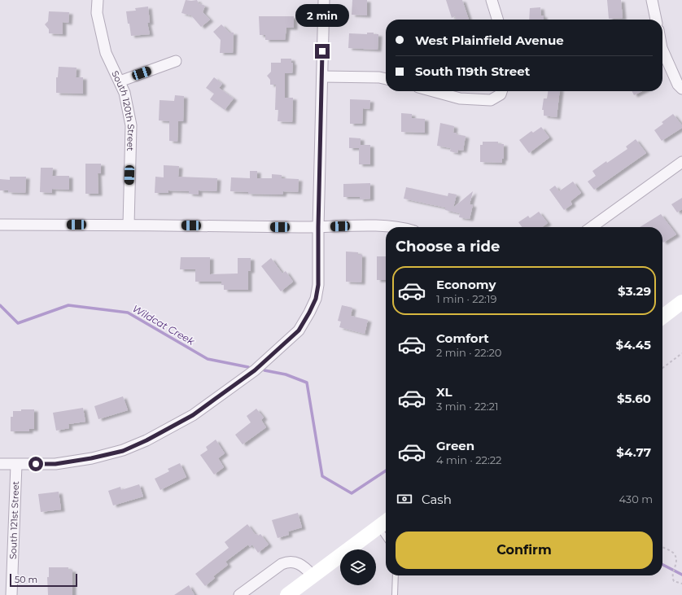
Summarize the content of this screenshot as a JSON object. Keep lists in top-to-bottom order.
{
  "streets": {
    "street": ["South 120th Street", "South 121st Street"]
  },
  "water": ["Wildcat Creek"],
  "scale_bar": "50 m",
  "page": {
    "bubble": "2 min",
    "banner": ["West Plainfield Avenue", "South 119th Street"],
    "heading": "Choose a ride",
    "list": [
      {
        "name": "Economy",
        "note": "1 min · 22:19",
        "value": "$3.29"
      },
      {
        "name": "Comfort",
        "note": "2 min · 22:20",
        "value": "$4.45"
      },
      {
        "name": "XL",
        "note": "3 min · 22:21",
        "value": "$5.60"
      },
      {
        "name": "Green",
        "note": "4 min · 22:22",
        "value": "$4.77"
      }
    ],
    "pay": ["Cash", "430 m"],
    "buttons": "Confirm",
    "scale": "50 m"
  }
}
